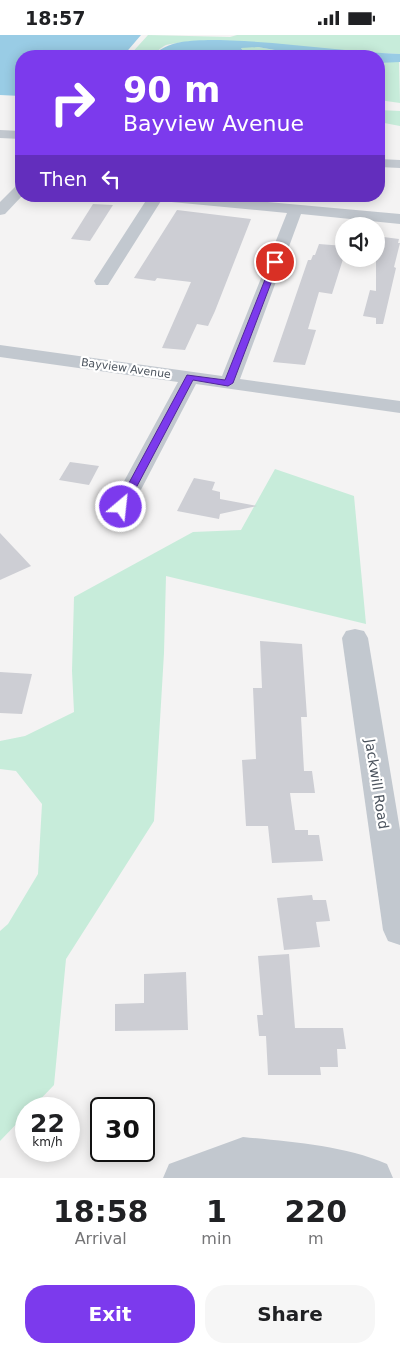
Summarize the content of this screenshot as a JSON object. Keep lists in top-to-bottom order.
{
  "streets": {
    "street": ["Bayview Avenue", "Jackwill Road"]
  },
  "page": {
    "status": "18:57",
    "turn": ["90 m", "Bayview Avenue"],
    "then": "Then",
    "speed": "22 km/h",
    "limit": "30",
    "eta": [
      "18:58",
      "Arrival",
      "1",
      "min",
      "220",
      "m"
    ],
    "buttons": ["Exit", "Share"]
  }
}
